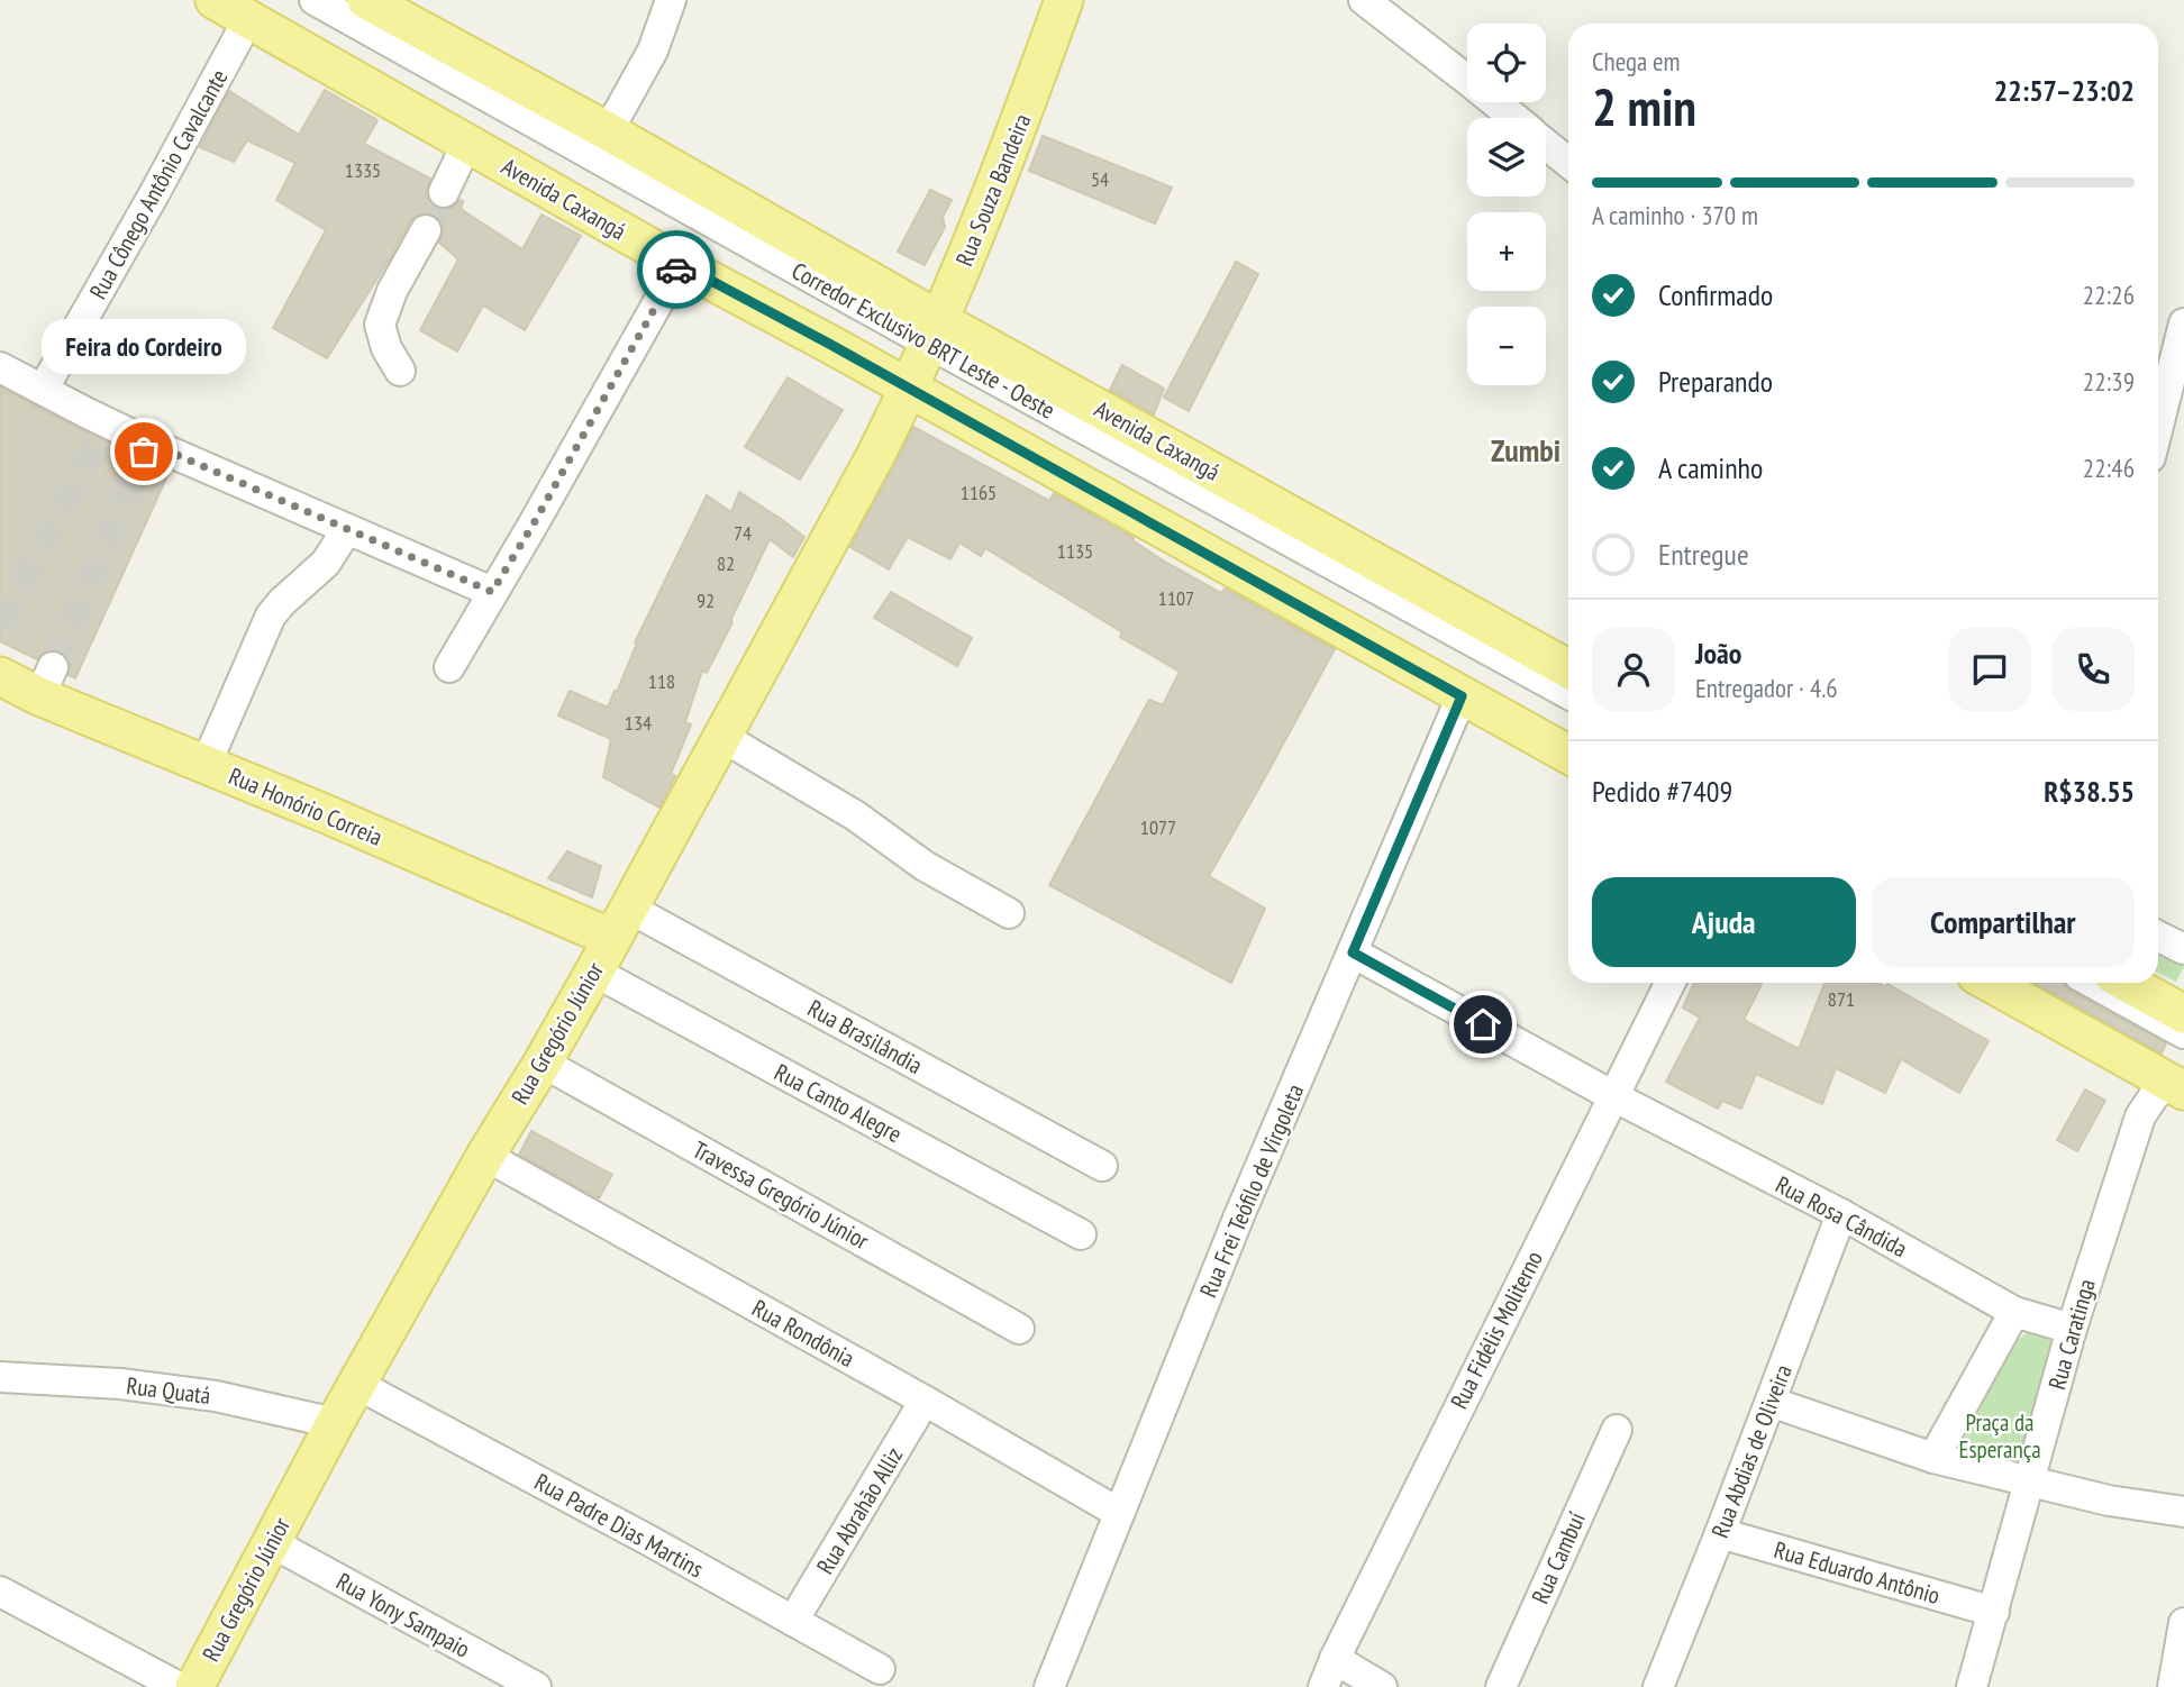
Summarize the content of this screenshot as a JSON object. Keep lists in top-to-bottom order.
{
  "streets": {
    "main road": [
      "Rua Souza Bandeira",
      "Avenida Caxangá",
      "Rua Honório Correia",
      "Rua Gregório Júnior"
    ],
    "street": [
      "Rua Cônego Antônio Cavalcante",
      "Corredor Exclusivo BRT Leste - Oeste",
      "Rua Brasilândia",
      "Rua Canto Alegre",
      "Rua Frei Teófilo de Virgoleta",
      "Travessa Gregório Júnior",
      "Rua Rosa Cândida",
      "Rua Fidélis Moliterno",
      "Rua Rondônia",
      "Rua Caratinga",
      "Rua Quatá",
      "Rua Abdias de Oliveira",
      "Rua Abrahão Alliz",
      "Rua Padre Dias Martins",
      "Rua Cambuí",
      "Rua Eduardo Antônio",
      "Rua Yony Sampaio"
    ]
  },
  "crossings": [
    ["Rua Cônego Antônio Cavalcante", "Avenida Caxangá"],
    ["Rua Cônego Antônio Cavalcante", "Corredor Exclusivo BRT Leste - Oeste"],
    ["Rua Souza Bandeira", "Avenida Caxangá"],
    ["Rua Souza Bandeira", "Corredor Exclusivo BRT Leste - Oeste"],
    ["Rua Souza Bandeira", "Rua Gregório Júnior"],
    ["Avenida Caxangá", "Corredor Exclusivo BRT Leste - Oeste"],
    ["Avenida Caxangá", "Rua Gregório Júnior"],
    ["Avenida Caxangá", "Rua Frei Teófilo de Virgoleta"],
    ["Corredor Exclusivo BRT Leste - Oeste", "Rua Gregório Júnior"],
    ["Rua Honório Correia", "Rua Gregório Júnior"],
    ["Rua Honório Correia", "Rua Brasilândia"],
    ["Rua Gregório Júnior", "Rua Brasilândia"],
    ["Rua Gregório Júnior", "Rua Canto Alegre"],
    ["Rua Gregório Júnior", "Travessa Gregório Júnior"],
    ["Rua Gregório Júnior", "Rua Rondônia"],
    ["Rua Gregório Júnior", "Rua Quatá"],
    ["Rua Gregório Júnior", "Rua Padre Dias Martins"],
    ["Rua Gregório Júnior", "Rua Yony Sampaio"],
    ["Rua Frei Teófilo de Virgoleta", "Rua Rosa Cândida"],
    ["Rua Frei Teófilo de Virgoleta", "Rua Rondônia"],
    ["Rua Rosa Cândida", "Rua Fidélis Moliterno"],
    ["Rua Rosa Cândida", "Rua Caratinga"],
    ["Rua Rosa Cândida", "Rua Abdias de Oliveira"],
    ["Rua Rondônia", "Rua Abrahão Alliz"],
    ["Rua Caratinga", "Rua Eduardo Antônio"],
    ["Rua Abdias de Oliveira", "Rua Eduardo Antônio"],
    ["Rua Abrahão Alliz", "Rua Padre Dias Martins"]
  ],
  "districts": ["Zumbi"],
  "parks": ["Praça da Esperança"],
  "places": ["Feira do Cordeiro"],
  "house_numbers": [
    "1335",
    "54",
    "1165",
    "74",
    "1135",
    "82",
    "1107",
    "92",
    "118",
    "134",
    "1077",
    "871"
  ],
  "page": {
    "map_buttons": ["+", "−"],
    "heading": ["2 min", "Chega em", "22:57–23:02"],
    "panel": [
      "João",
      "Entregador · 4.6",
      "Pedido #7409",
      "R$38.55"
    ],
    "bar": "A caminho · 370 m",
    "list": [
      ["Confirmado", "22:26"],
      ["Preparando", "22:39"],
      ["A caminho", "22:46"],
      "Entregue"
    ],
    "bubble": "Feira do Cordeiro",
    "buttons": ["Ajuda", "Compartilhar"]
  }
}
